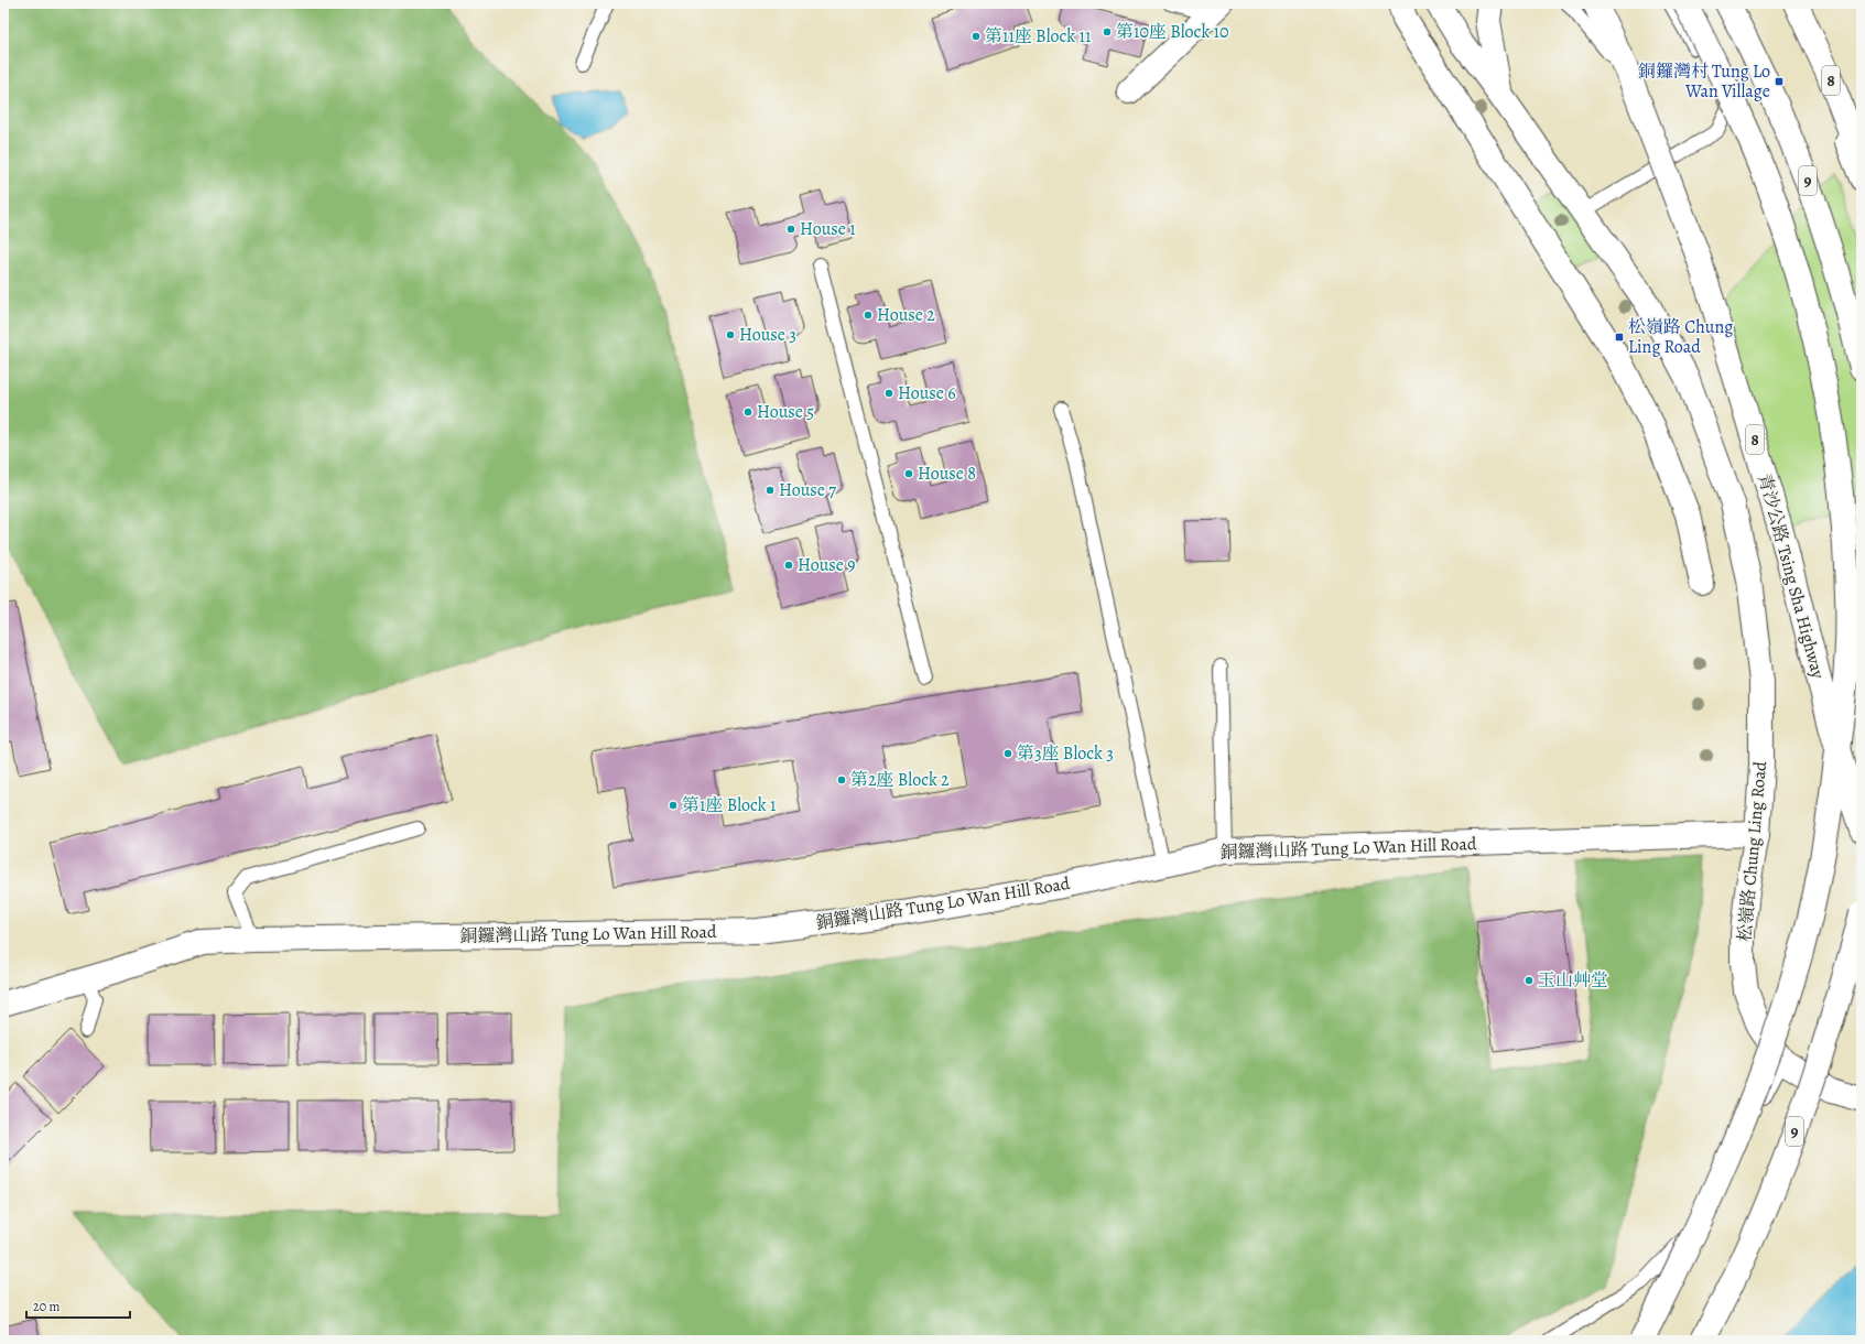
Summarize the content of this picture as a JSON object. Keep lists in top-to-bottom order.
{
  "streets": {
    "main road": [
      "8",
      "9",
      "青沙公路 Tsing Sha Highway",
      "銅鑼灣山路 Tung Lo Wan Hill Road",
      "松嶺路 Chung Ling Road"
    ]
  },
  "crossings": [
    ["銅鑼灣山路 Tung Lo Wan Hill Road", "松嶺路 Chung Ling Road"]
  ],
  "places": {
    "other": [
      "第10座 Block 10",
      "第11座 Block 11",
      "House 1",
      "House 2",
      "House 3",
      "House 6",
      "House 5",
      "House 8",
      "House 7",
      "House 9",
      "第3座 Block 3",
      "第2座 Block 2",
      "第1座 Block 1",
      "玉山艸堂"
    ],
    "transit": ["銅鑼灣村 Tung Lo Wan Village", "松嶺路 Chung Ling Road"]
  },
  "scale_bar": "20 m"
}
